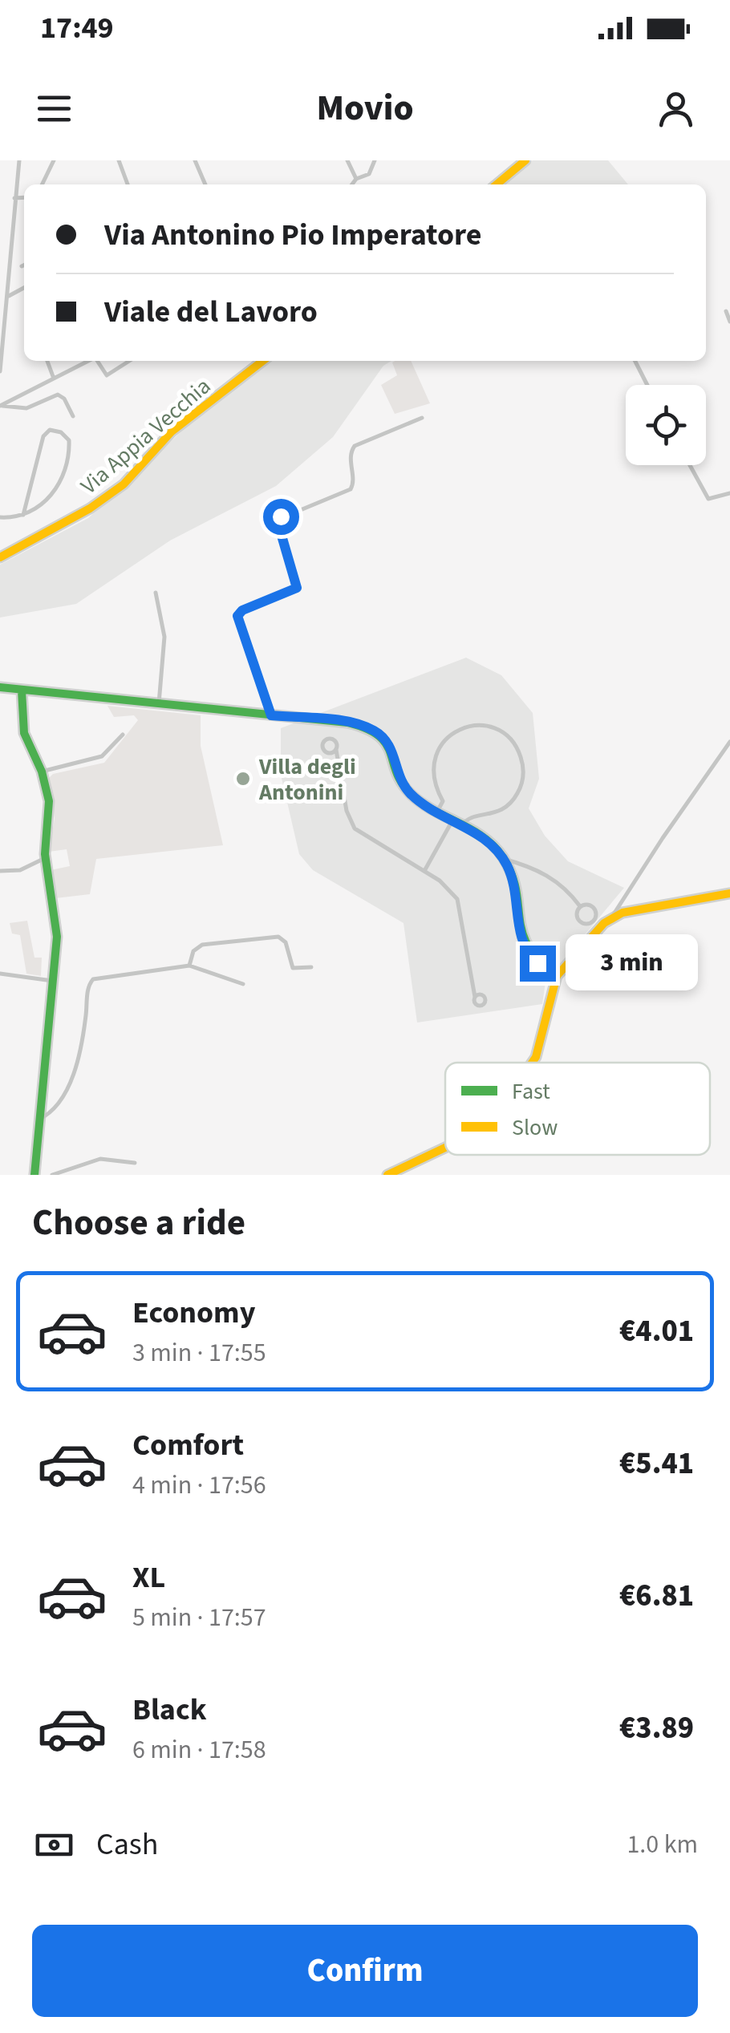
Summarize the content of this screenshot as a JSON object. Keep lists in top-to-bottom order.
{
  "streets": {
    "street": ["Via Appia Vecchia"]
  },
  "places": ["Villa degli Antonini"],
  "legend": ["Fast", "Slow"],
  "page": {
    "status": "17:49",
    "header": "Movio",
    "banner": ["Via Antonino Pio Imperatore", "Viale del Lavoro"],
    "bubble": "3 min",
    "heading": "Choose a ride",
    "list": [
      {
        "name": "Economy",
        "note": "3 min · 17:55",
        "value": "€4.01"
      },
      {
        "name": "Comfort",
        "note": "4 min · 17:56",
        "value": "€5.41"
      },
      {
        "name": "XL",
        "note": "5 min · 17:57",
        "value": "€6.81"
      },
      {
        "name": "Black",
        "note": "6 min · 17:58",
        "value": "€3.89"
      }
    ],
    "pay": ["Cash", "1.0 km"],
    "buttons": "Confirm"
  }
}
